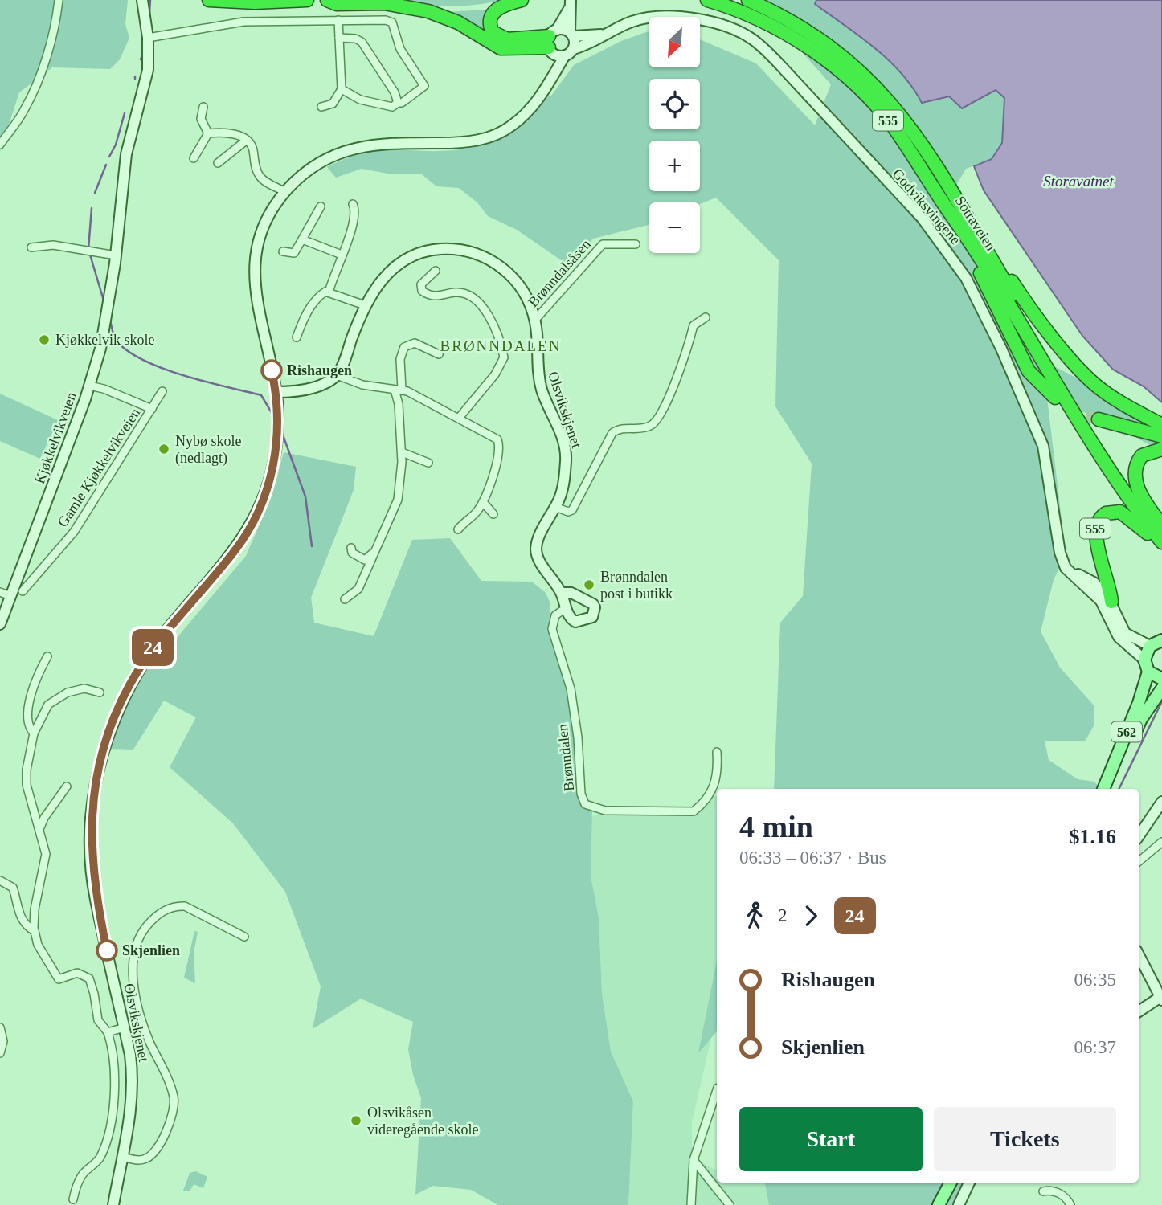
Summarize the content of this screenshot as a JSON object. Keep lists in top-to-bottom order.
{
  "streets": {
    "highway": ["555", "Sotraveien"],
    "main road": [
      "Godviksvingene",
      "Olsvikskjenet",
      "Kjøkkelvikveien",
      "562"
    ],
    "street": ["Brønndalsåsen", "Gamle Kjøkkelvikveien", "Brønndalen"]
  },
  "crossings": [
    ["555", "Sotraveien"],
    ["Godviksvingene", "Olsvikskjenet"],
    ["Brønndalsåsen", "Olsvikskjenet"],
    ["Olsvikskjenet", "Brønndalen"],
    ["Kjøkkelvikveien", "Gamle Kjøkkelvikveien"]
  ],
  "districts": ["BRØNNDALEN"],
  "water": ["Storavatnet"],
  "places": [
    "Kjøkkelvik skole",
    "Rishaugen",
    "Nybø skole (nedlagt)",
    "Brønndalen post i butikk",
    "Skjenlien",
    "Olsvikåsen videregående skole"
  ],
  "lines": ["bus line 24"],
  "north": "bottom left",
  "page": {
    "on_map": "24",
    "map_buttons": ["+", "−"],
    "heading": ["4 min", "06:33 – 06:37 · Bus", "$1.16"],
    "legs": ["2", "24"],
    "list": [
      {
        "name": "Rishaugen",
        "value": "06:35"
      },
      {
        "name": "Skjenlien",
        "value": "06:37"
      }
    ],
    "buttons": ["Start", "Tickets"]
  }
}
